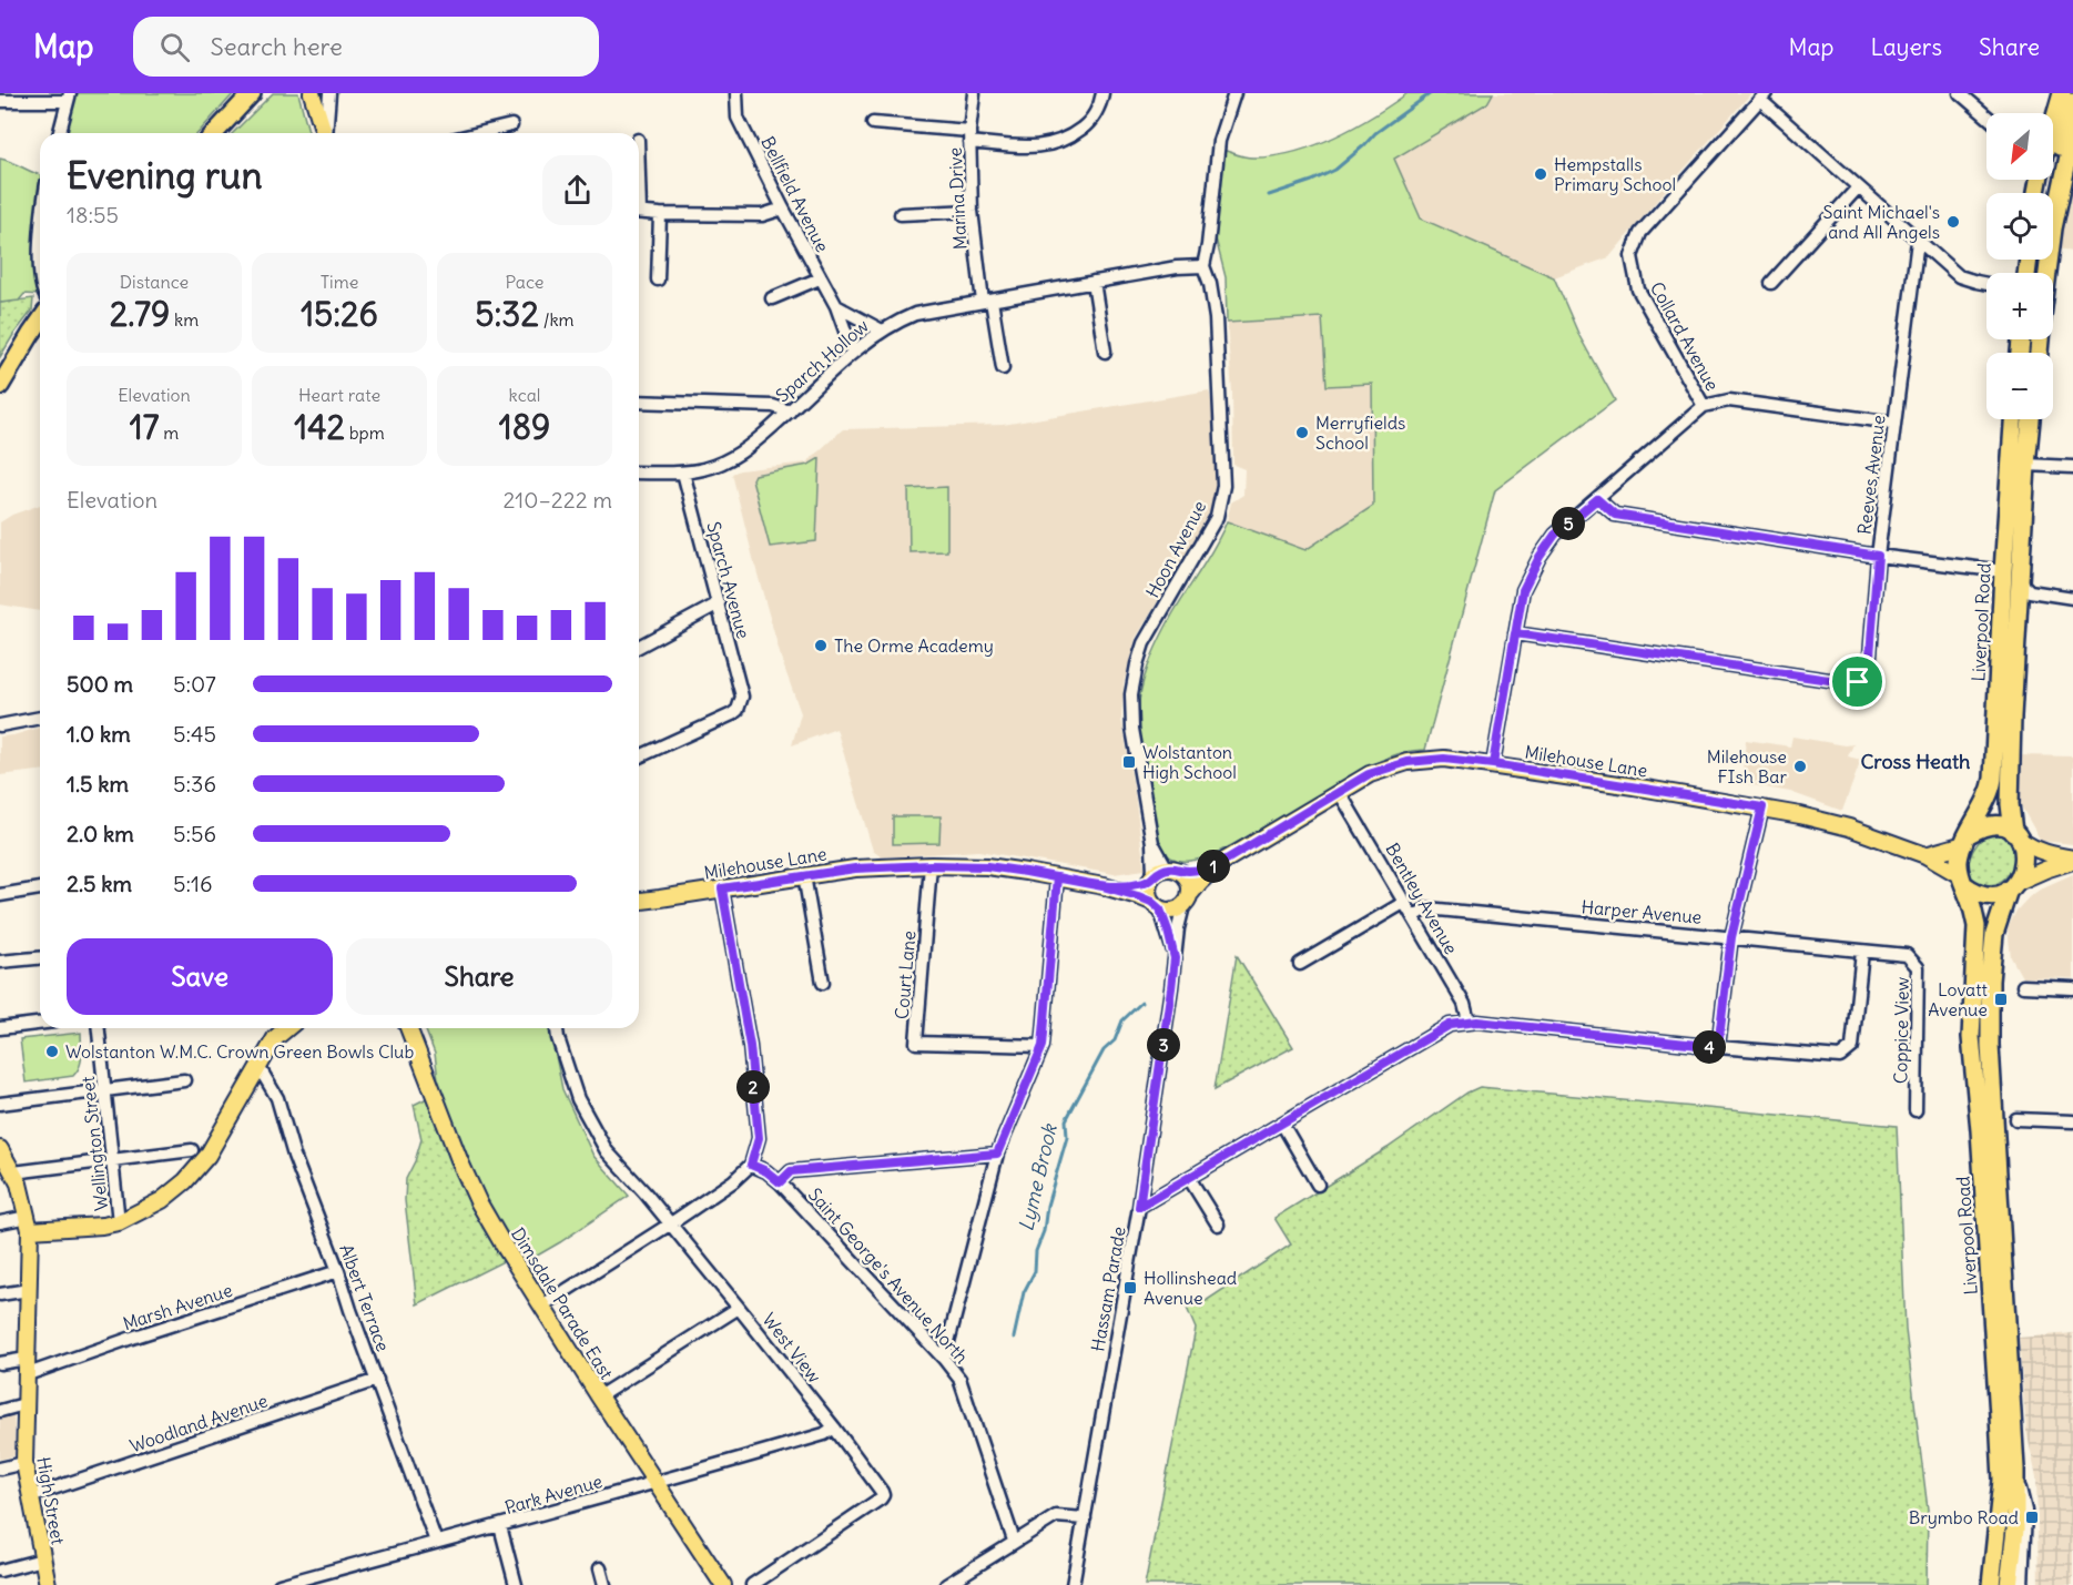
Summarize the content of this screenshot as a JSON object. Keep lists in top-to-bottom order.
{
  "streets": {
    "highway": ["Liverpool Road"],
    "main road": ["Milehouse Lane", "Dimsdale Parade East", "High Street"],
    "street": [
      "Bellfield Avenue",
      "Marina Drive",
      "Collard Avenue",
      "Sparch Hollow",
      "Reeves Avenue",
      "Hoon Avenue",
      "Sparch Avenue",
      "Bentley Avenue",
      "Harper Avenue",
      "Court Lane",
      "Coppice View",
      "Wellington Street",
      "Saint George's Avenue North",
      "Hassam Parade",
      "Albert Terrace",
      "Marsh Avenue",
      "West View",
      "Woodland Avenue",
      "Park Avenue"
    ]
  },
  "crossings": [
    ["Bellfield Avenue", "Sparch Hollow"],
    ["Marina Drive", "Sparch Hollow"],
    ["Sparch Hollow", "Hoon Avenue"],
    ["Sparch Hollow", "Sparch Avenue"],
    ["Hoon Avenue", "Milehouse Lane"],
    ["Hoon Avenue", "Hassam Parade"],
    ["Liverpool Road", "Milehouse Lane"],
    ["Milehouse Lane", "Bentley Avenue"],
    ["Milehouse Lane", "Court Lane"],
    ["Milehouse Lane", "Hassam Parade"],
    ["Bentley Avenue", "Harper Avenue"],
    ["Harper Avenue", "Coppice View"],
    ["Albert Terrace", "Marsh Avenue"],
    ["Albert Terrace", "Woodland Avenue"],
    ["Albert Terrace", "Park Avenue"],
    ["Dimsdale Parade East", "Park Avenue"],
    ["Marsh Avenue", "High Street"],
    ["West View", "Park Avenue"],
    ["Woodland Avenue", "High Street"]
  ],
  "districts": ["Cross Heath"],
  "water": ["Lyme Brook"],
  "places": {
    "other": [
      "Hempstalls Primary School",
      "Saint Michael's and All Angels",
      "Merryfields School",
      "The Orme Academy",
      "Milehouse FIsh Bar",
      "Wolstanton W.M.C. Crown Green Bowls Club"
    ],
    "transit": [
      "Wolstanton High School",
      "Lovatt Avenue",
      "Hollinshead Avenue",
      "Brymbo Road"
    ]
  },
  "north": "bottom left",
  "page": {
    "header": "Map",
    "search": "Search here",
    "nav": ["Map", "Layers", "Share"],
    "map_buttons": ["+", "−"],
    "heading": ["Evening run", "18:55"],
    "stats": [
      ["Distance", "2.79 km"],
      ["Time", "15:26"],
      ["Pace", "5:32 /km"],
      ["Elevation", "17 m"],
      ["Heart rate", "142 bpm"],
      ["kcal", "189"]
    ],
    "chart": ["Elevation", "210–222 m"],
    "pins": [
      "5",
      "1",
      "3",
      "4",
      "2"
    ],
    "list": [
      {
        "name": "500 m",
        "note": "5:07"
      },
      {
        "name": "1.0 km",
        "note": "5:45"
      },
      {
        "name": "1.5 km",
        "note": "5:36"
      },
      {
        "name": "2.0 km",
        "note": "5:56"
      },
      {
        "name": "2.5 km",
        "note": "5:16"
      }
    ],
    "buttons": ["Save", "Share"]
  }
}
